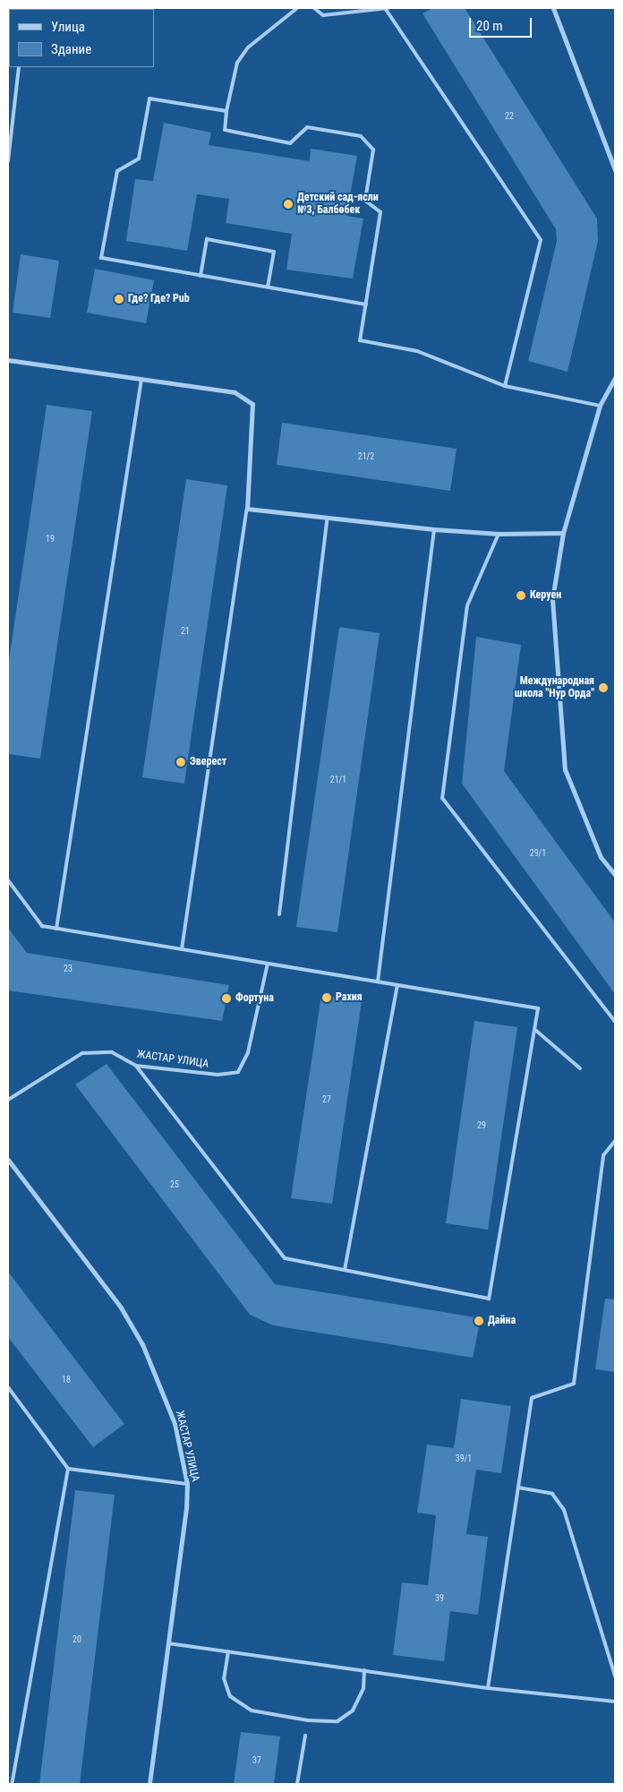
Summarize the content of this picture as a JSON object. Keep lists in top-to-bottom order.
{
  "streets": {
    "street": ["ЖАСТАР УЛИЦА"]
  },
  "places": [
    "Детский сад-ясли №3, Балбөбек",
    "Где? Где? Pub",
    "Керуен",
    "Международная школа \"Нур Орда\"",
    "Эверест",
    "Рахия",
    "Фортуна",
    "Дайна"
  ],
  "house_numbers": [
    "22",
    "21/2",
    "19",
    "21",
    "21/1",
    "29/1",
    "23",
    "27",
    "29",
    "25",
    "18",
    "39/1",
    "39",
    "20",
    "37"
  ],
  "legend": ["Улица", "Здание"],
  "scale_bar": "20 m"
}
